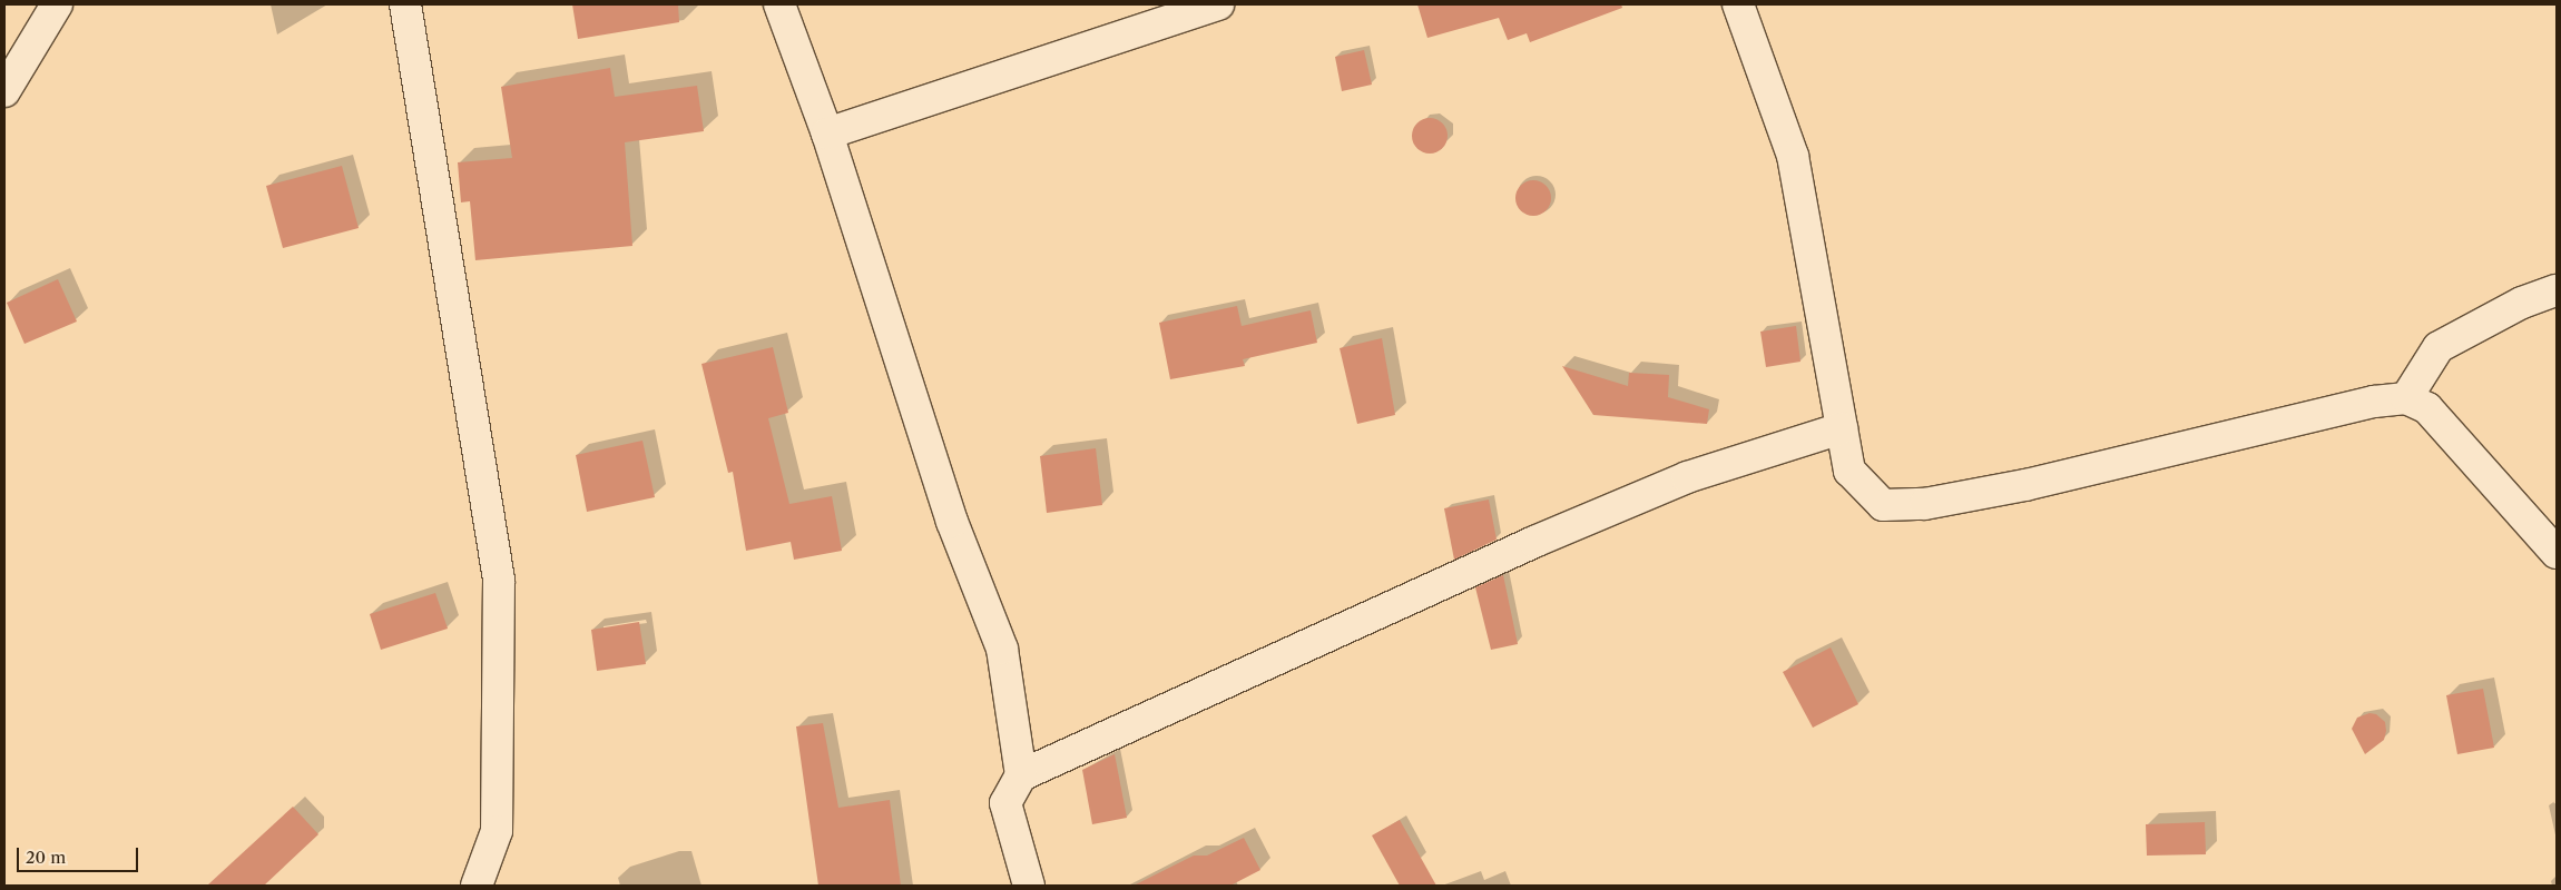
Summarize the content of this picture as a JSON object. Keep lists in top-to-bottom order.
{
  "scale_bar": "20 m"
}
